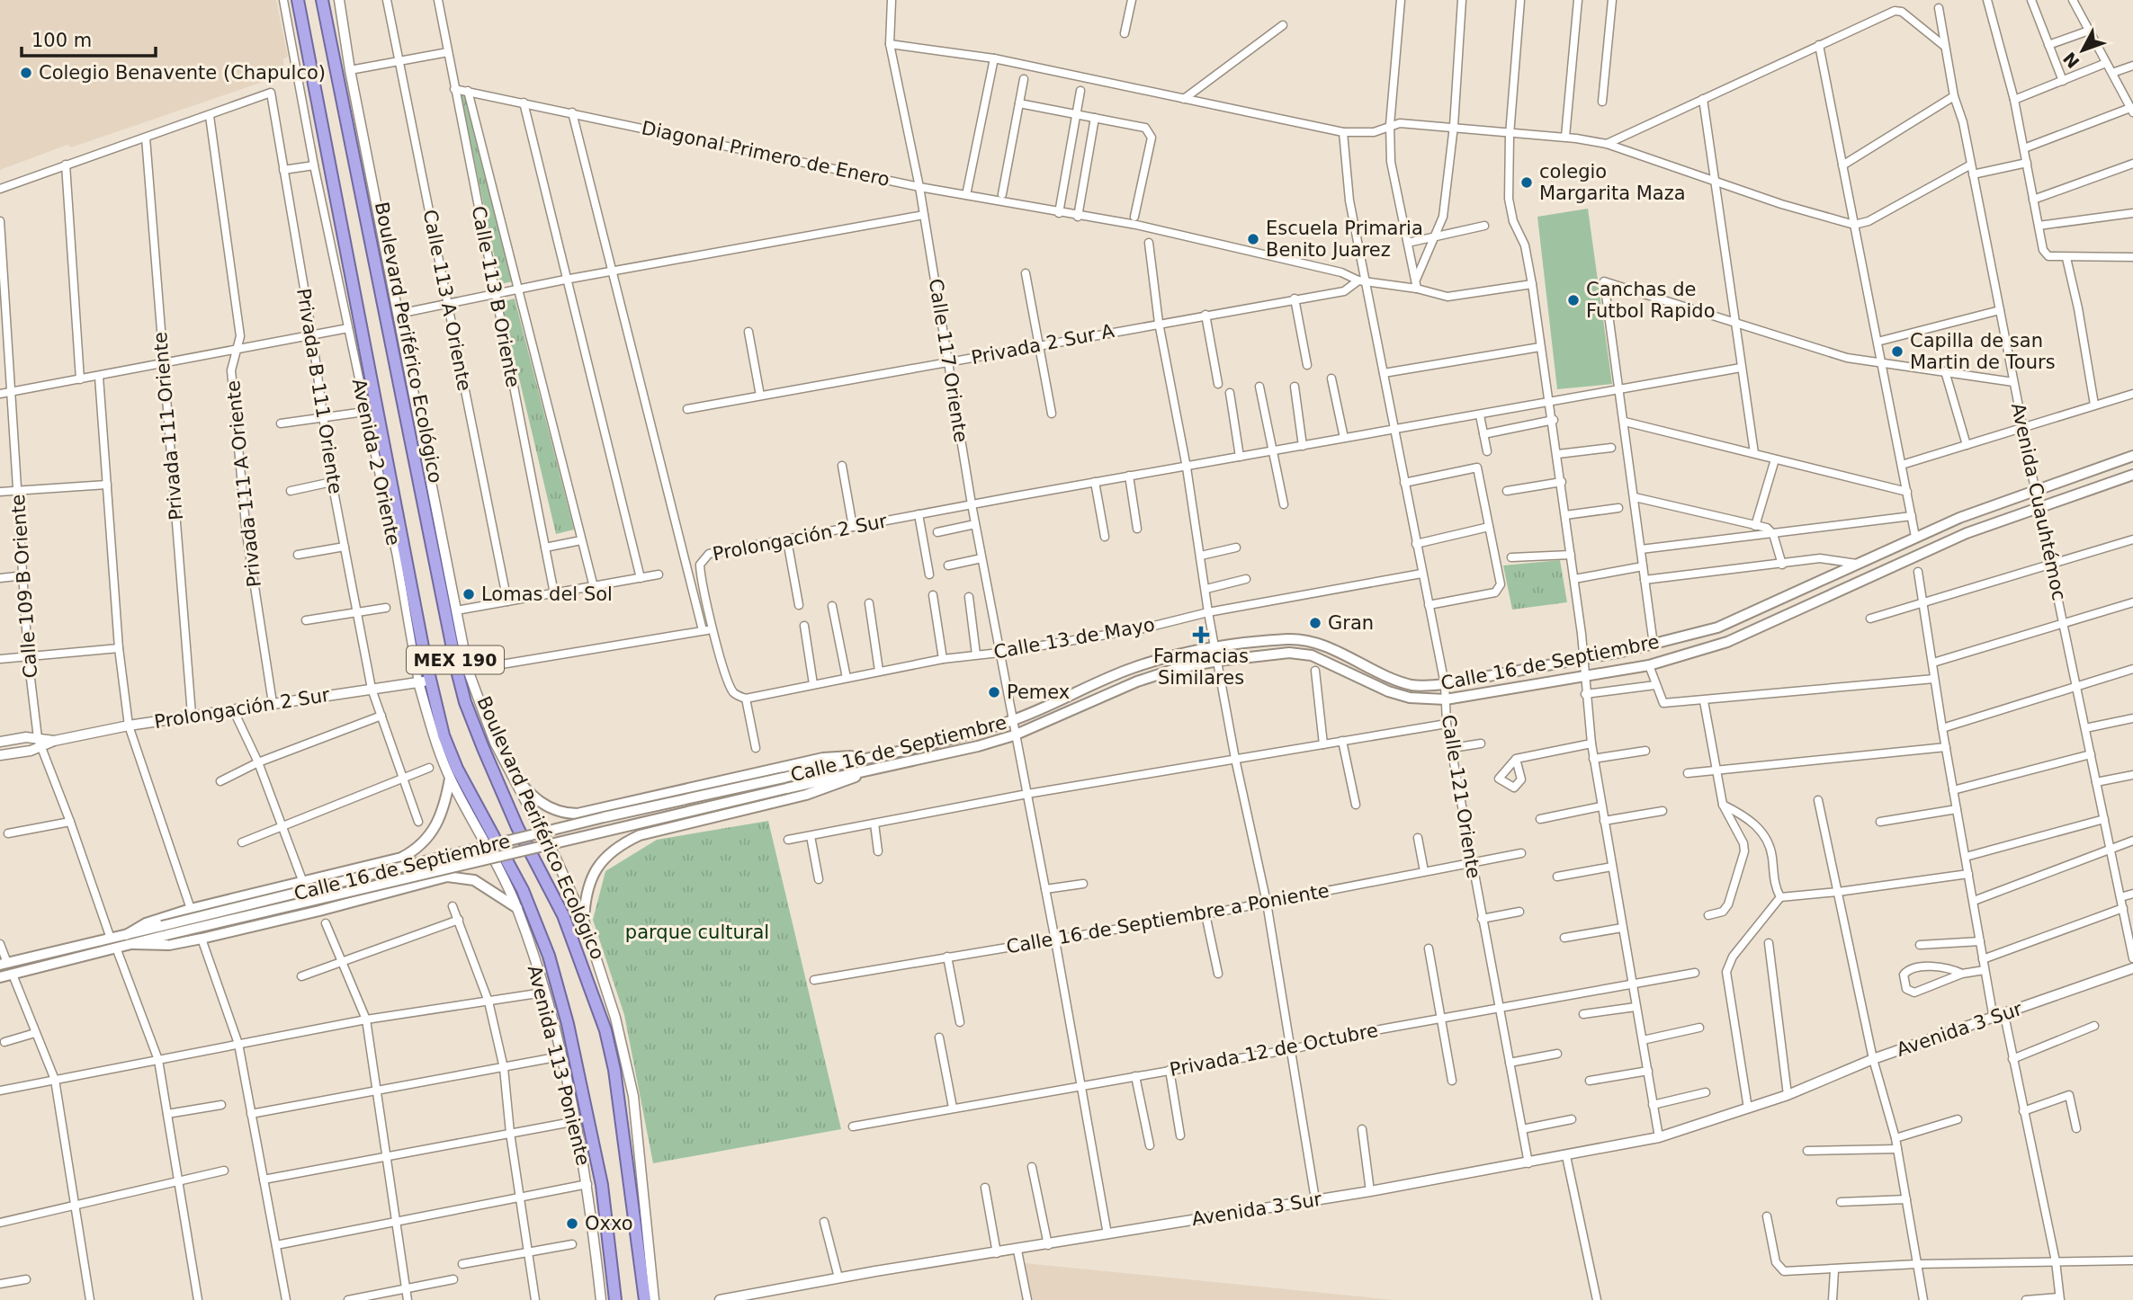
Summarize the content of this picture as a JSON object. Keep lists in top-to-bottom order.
{
  "streets": {
    "highway": ["Boulevard Periférico Ecológico", "MEX 190"],
    "main road": ["Calle 16 de Septiembre"],
    "street": [
      "Diagonal Primero de Enero",
      "Calle 113 B Oriente",
      "Calle 113 A Oriente",
      "Privada 2 Sur A",
      "Calle 117 Oriente",
      "Privada B 111 Oriente",
      "Privada 111 Oriente",
      "Avenida 2 Oriente",
      "Privada 111 A Oriente",
      "Avenida Cuauhtémoc",
      "Prolongación 2 Sur",
      "Calle 109 B Oriente",
      "Calle 13 de Mayo",
      "Calle 121 Oriente",
      "Calle 16 de Septiembre a Poniente",
      "Avenida 3 Sur",
      "Privada 12 de Octubre",
      "Avenida 113 Poniente"
    ]
  },
  "crossings": [
    ["Diagonal Primero de Enero", "Calle 113 B Oriente"],
    ["Diagonal Primero de Enero", "Privada 2 Sur A"],
    ["Diagonal Primero de Enero", "Calle 117 Oriente"],
    ["Diagonal Primero de Enero", "Calle 121 Oriente"],
    ["Boulevard Periférico Ecológico", "Calle 16 de Septiembre"],
    ["Privada 2 Sur A", "Calle 117 Oriente"],
    ["Privada 2 Sur A", "Calle 121 Oriente"],
    ["Calle 117 Oriente", "Prolongación 2 Sur"],
    ["Calle 117 Oriente", "Calle 13 de Mayo"],
    ["Calle 117 Oriente", "Calle 16 de Septiembre"],
    ["Calle 117 Oriente", "Calle 16 de Septiembre a Poniente"],
    ["Calle 117 Oriente", "Avenida 3 Sur"],
    ["Calle 117 Oriente", "Privada 12 de Octubre"],
    ["Privada B 111 Oriente", "Privada 111 A Oriente"],
    ["Privada B 111 Oriente", "Prolongación 2 Sur"],
    ["Privada 111 Oriente", "Prolongación 2 Sur"],
    ["Avenida 2 Oriente", "Prolongación 2 Sur"],
    ["Avenida 2 Oriente", "Avenida 113 Poniente"],
    ["Privada 111 A Oriente", "Prolongación 2 Sur"],
    ["Avenida Cuauhtémoc", "Calle 16 de Septiembre"],
    ["Prolongación 2 Sur", "Calle 109 B Oriente"],
    ["Prolongación 2 Sur", "MEX 190"],
    ["Prolongación 2 Sur", "Calle 121 Oriente"],
    ["Calle 109 B Oriente", "Calle 16 de Septiembre"],
    ["Calle 13 de Mayo", "Calle 121 Oriente"],
    ["Calle 16 de Septiembre", "Calle 121 Oriente"],
    ["Calle 121 Oriente", "Calle 16 de Septiembre a Poniente"],
    ["Calle 121 Oriente", "Avenida 3 Sur"],
    ["Calle 121 Oriente", "Privada 12 de Octubre"]
  ],
  "parks": ["parque cultural"],
  "places": {
    "other": [
      "Colegio Benavente (Chapulco)",
      "colegio Margarita Maza",
      "Escuela Primaria Benito Juarez",
      "Canchas de Futbol Rapido",
      "Capilla de san Martin de Tours",
      "Lomas del Sol",
      "Gran",
      "Pemex",
      "Oxxo"
    ],
    "health": ["Farmacias Similares"]
  },
  "scale_bar": "100 m",
  "north": "bottom left"
}
